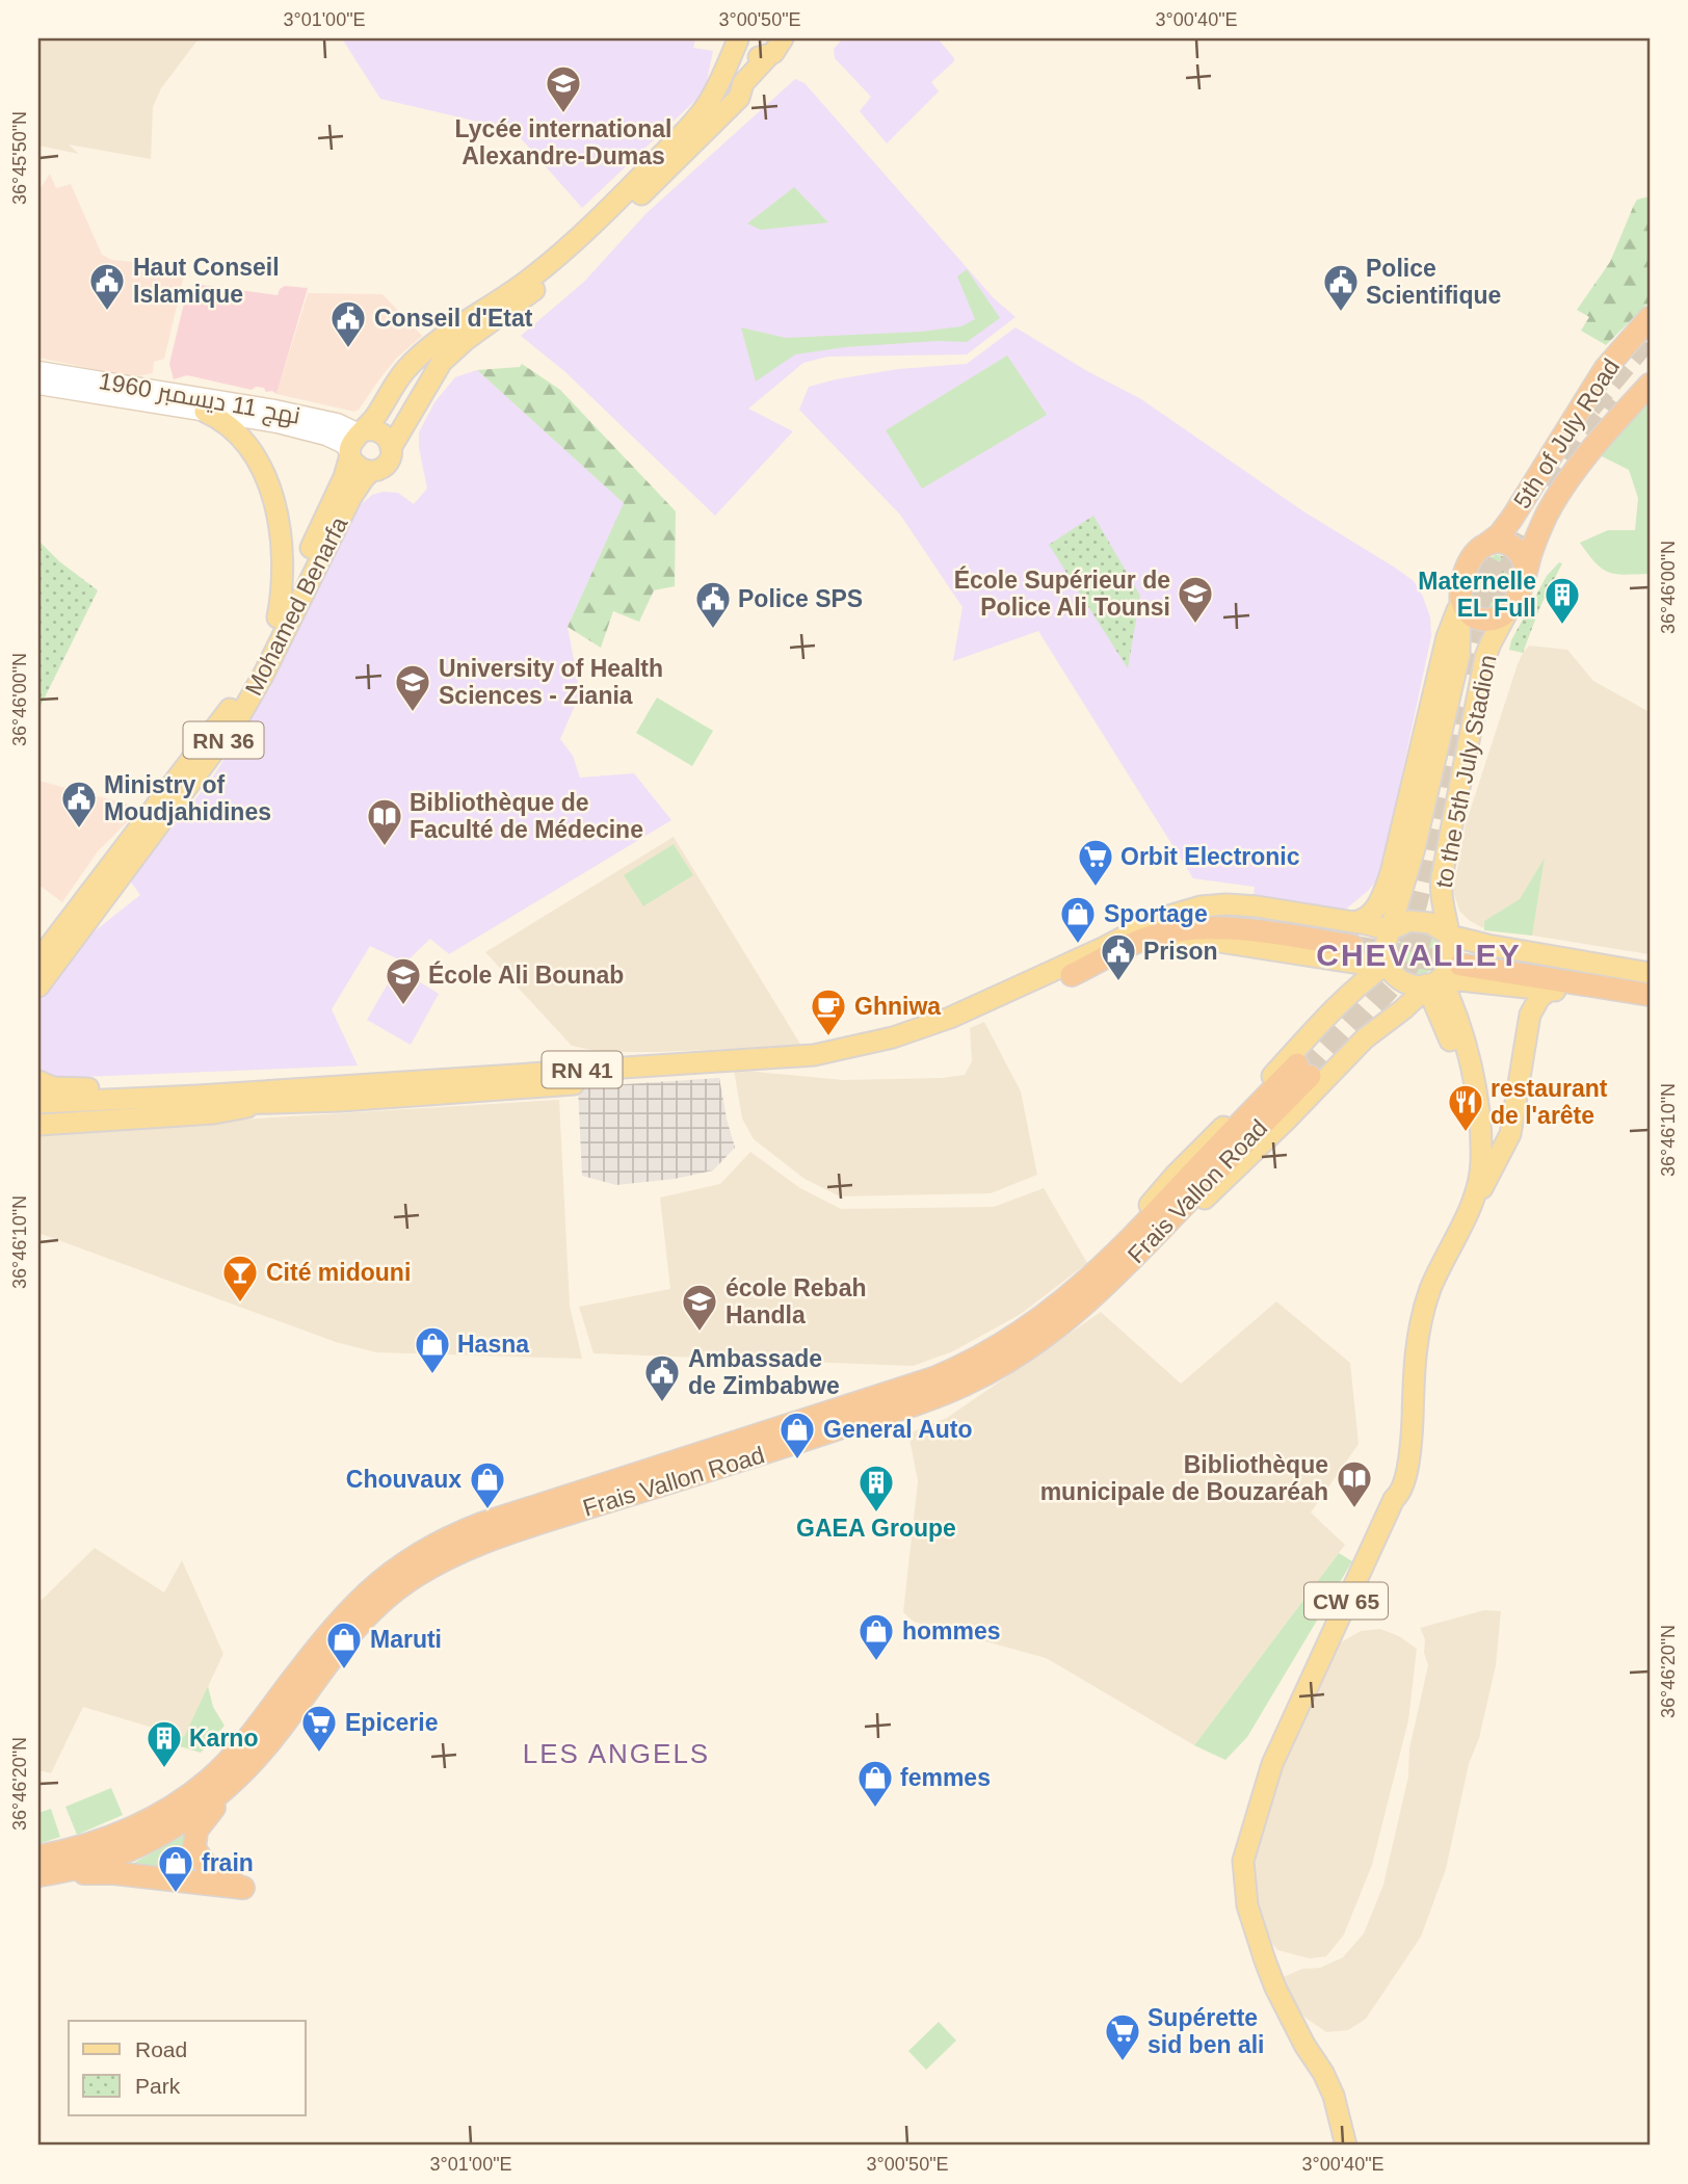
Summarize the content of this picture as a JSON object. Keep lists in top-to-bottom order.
{
  "streets": {
    "highway": ["5th of July Road", "Frais Vallon Road"],
    "main road": [
      "نهج 11 ديسمبر 1960",
      "Mohamed Benarfa",
      "RN 36",
      "to the 5th July Stadion",
      "RN 41",
      "CW 65"
    ]
  },
  "crossings": [
    ["نهج 11 ديسمبر 1960", "Mohamed Benarfa"],
    ["5th of July Road", "to the 5th July Stadion"],
    ["to the 5th July Stadion", "CW 65"]
  ],
  "districts": ["CHEVALLEY", "LES ANGELS"],
  "places": {
    "school or university": [
      "Lycée international Alexandre-Dumas",
      "École Supérieur de Police Ali Tounsi",
      "University of Health Sciences - Ziania",
      "École Ali Bounab",
      "école Rebah Handla"
    ],
    "public building": [
      "Haut Conseil Islamique",
      "Police Scientifique",
      "Conseil d'Etat",
      "Police SPS",
      "Ministry of Moudjahidines",
      "Prison",
      "Ambassade de Zimbabwe"
    ],
    "building": ["Maternelle EL Full", "GAEA Groupe", "Karno"],
    "library": ["Bibliothèque de Faculté de Médecine", "Bibliothèque municipale de Bouzaréah"],
    "supermarket": ["Orbit Electronic", "Epicerie", "Supérette sid ben ali"],
    "shop": [
      "Sportage",
      "Hasna",
      "General Auto",
      "Chouvaux",
      "hommes",
      "Maruti",
      "femmes",
      "frain"
    ],
    "cafe": ["Ghniwa"],
    "restaurant": ["restaurant de l'arête"],
    "bar": ["Cité midouni"]
  },
  "legend": ["Road", "Park"],
  "coordinates": [
    "3°01'00\"E",
    "3°00'50\"E",
    "3°00'40\"E",
    "36°45'50\"N",
    "36°46'00\"N",
    "36°46'10\"N",
    "36°46'20\"N"
  ]
}
